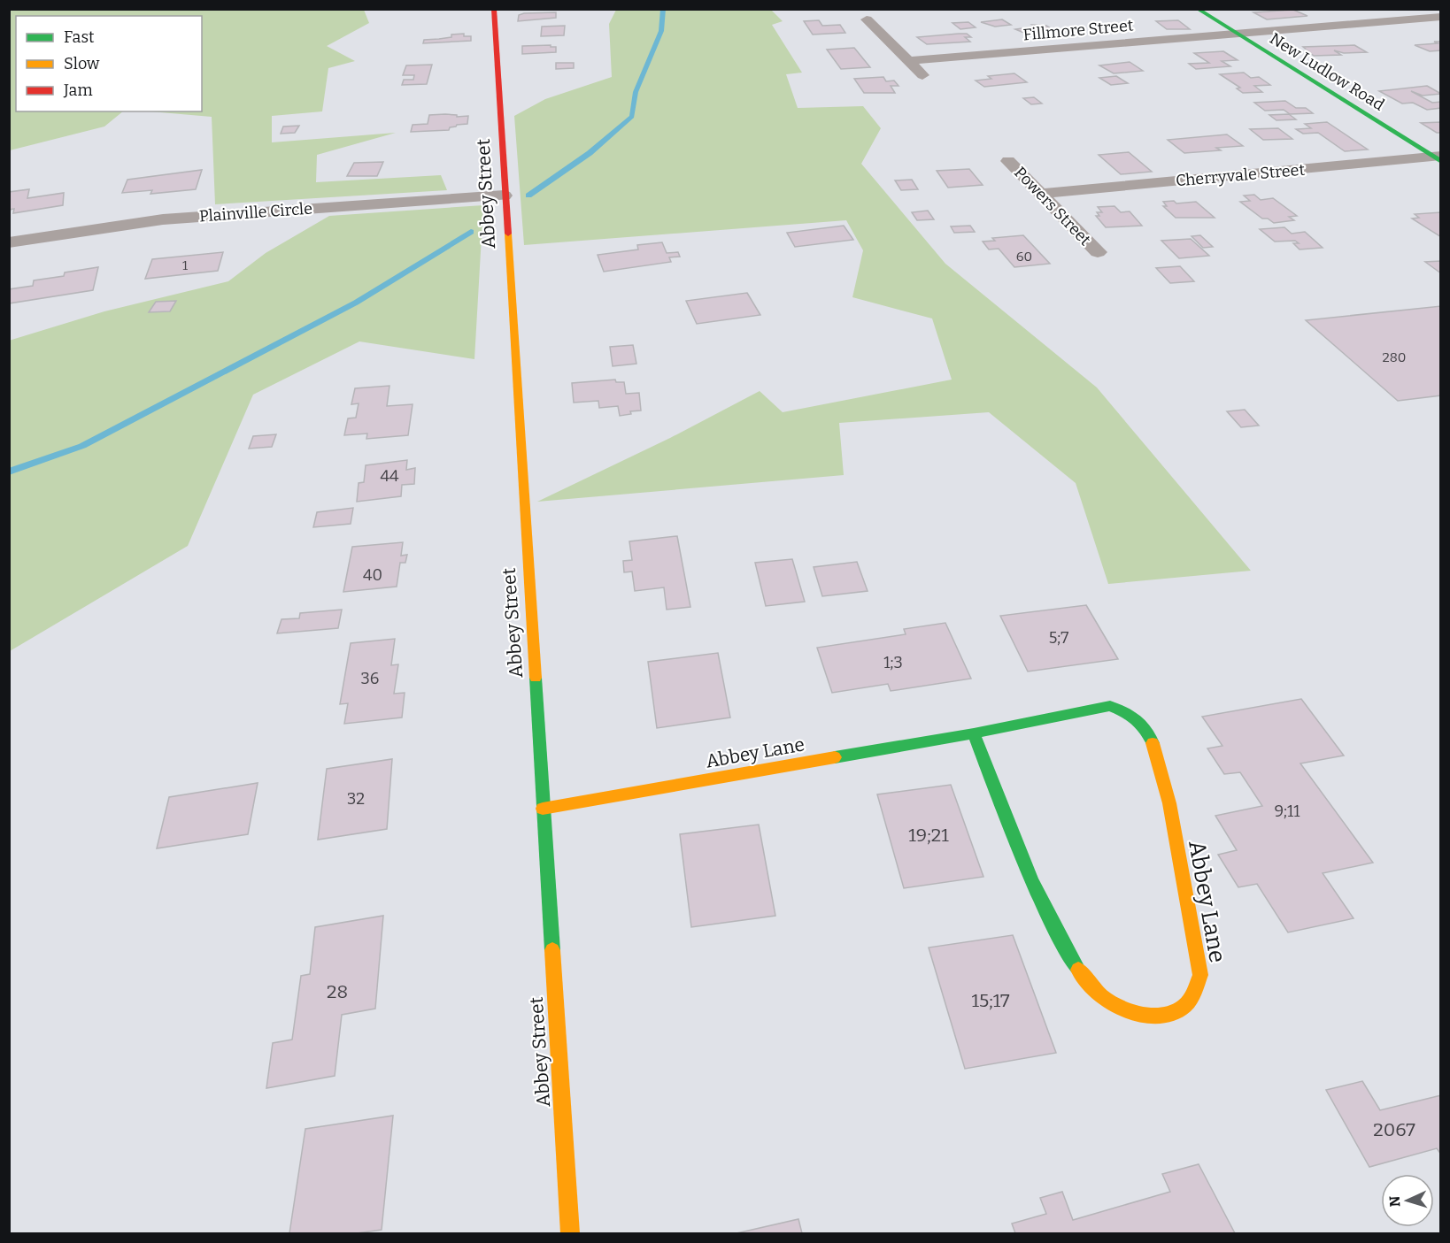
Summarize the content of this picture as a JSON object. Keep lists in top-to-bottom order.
{
  "streets": {
    "street": [
      "Fillmore Street",
      "New Ludlow Road",
      "Cherryvale Street",
      "Abbey Street",
      "Powers Street",
      "Plainville Circle",
      "Abbey Lane"
    ]
  },
  "crossings": [
    ["Fillmore Street", "New Ludlow Road"],
    ["New Ludlow Road", "Cherryvale Street"],
    ["Cherryvale Street", "Powers Street"],
    ["Abbey Street", "Plainville Circle"],
    ["Abbey Street", "Abbey Lane"]
  ],
  "house_numbers": [
    "60",
    "1",
    "280",
    "44",
    "40",
    "5;7",
    "1;3",
    "36",
    "32",
    "9;11",
    "19;21",
    "28",
    "15;17",
    "2067"
  ],
  "legend": ["Fast", "Slow", "Jam"],
  "north": "left"
}
